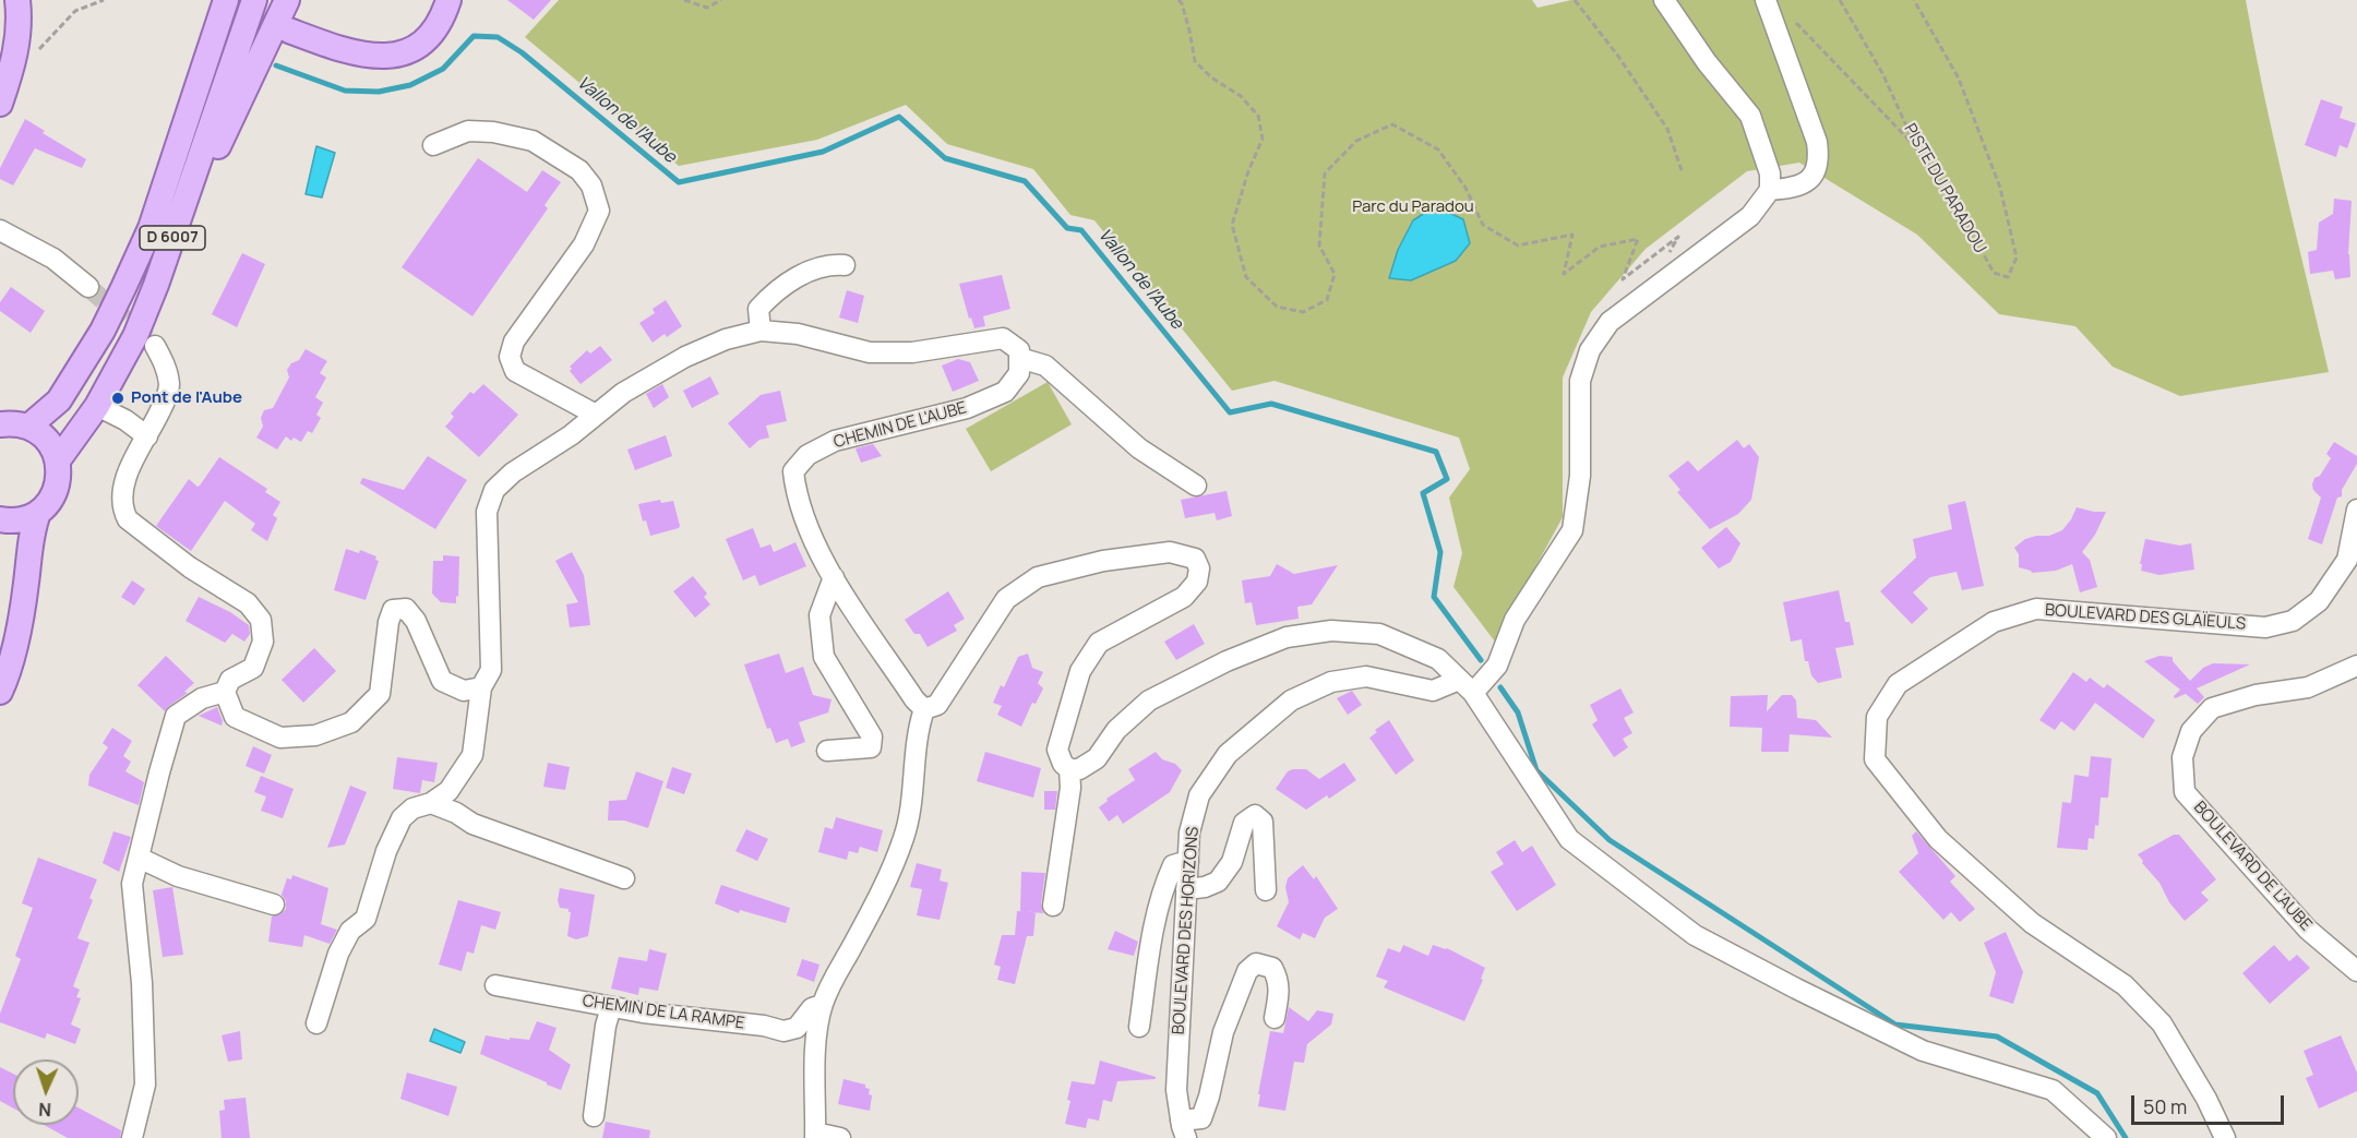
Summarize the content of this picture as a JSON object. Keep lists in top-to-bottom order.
{
  "streets": {
    "main road": ["D 6007"],
    "street": [
      "CHEMIN DE L'AUBE",
      "BOULEVARD DES GLAÏEULS",
      "BOULEVARD DE L'AUBE",
      "BOULEVARD DES HORIZONS",
      "CHEMIN DE LA RAMPE"
    ],
    "path": ["PISTE DU PARADOU"]
  },
  "crossings": [
    ["CHEMIN DE L'AUBE", "CHEMIN DE LA RAMPE"]
  ],
  "water": ["Vallon de l'Aube"],
  "parks": ["Parc du Paradou"],
  "places": ["Pont de l'Aube"],
  "scale_bar": "50 m",
  "north": "bottom"
}
